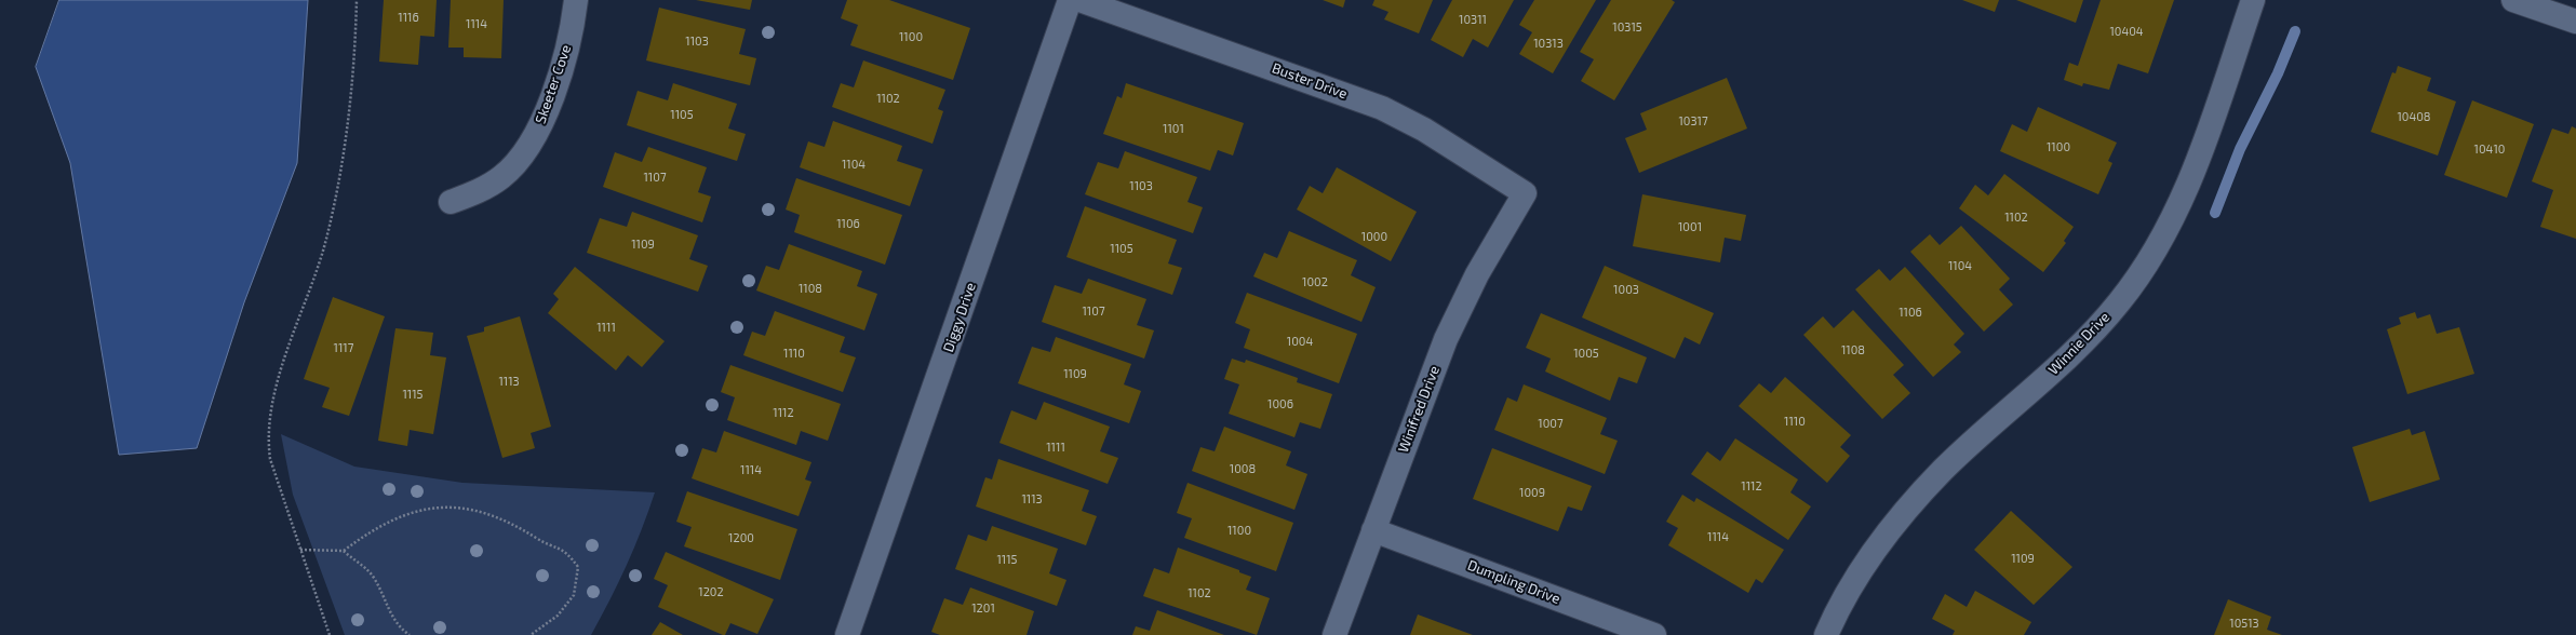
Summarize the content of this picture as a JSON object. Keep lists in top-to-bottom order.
{
  "streets": {
    "street": [
      "Buster Drive",
      "Skeeter Cove",
      "Diggy Drive",
      "Winnie Drive",
      "Winifred Drive",
      "Dumpling Drive"
    ]
  },
  "crossings": [
    ["Buster Drive", "Winifred Drive"],
    ["Winifred Drive", "Dumpling Drive"]
  ],
  "house_numbers": [
    "1116",
    "10311",
    "1114",
    "10315",
    "10404",
    "1100",
    "1103",
    "10313",
    "1102",
    "1105",
    "10408",
    "10317",
    "1101",
    "1100",
    "10410",
    "1104",
    "1107",
    "1103",
    "1102",
    "1106",
    "1001",
    "1000",
    "1109",
    "1105",
    "1104",
    "1002",
    "1108",
    "1003",
    "1107",
    "1106",
    "1111",
    "1004",
    "1117",
    "1108",
    "1110",
    "1005",
    "1109",
    "1113",
    "1115",
    "1006",
    "1112",
    "1110",
    "1007",
    "1111",
    "1008",
    "1114",
    "1112",
    "1009",
    "1113",
    "1100",
    "1114",
    "1200",
    "1109",
    "1115",
    "1202",
    "1102",
    "1201",
    "10513"
  ]
}
